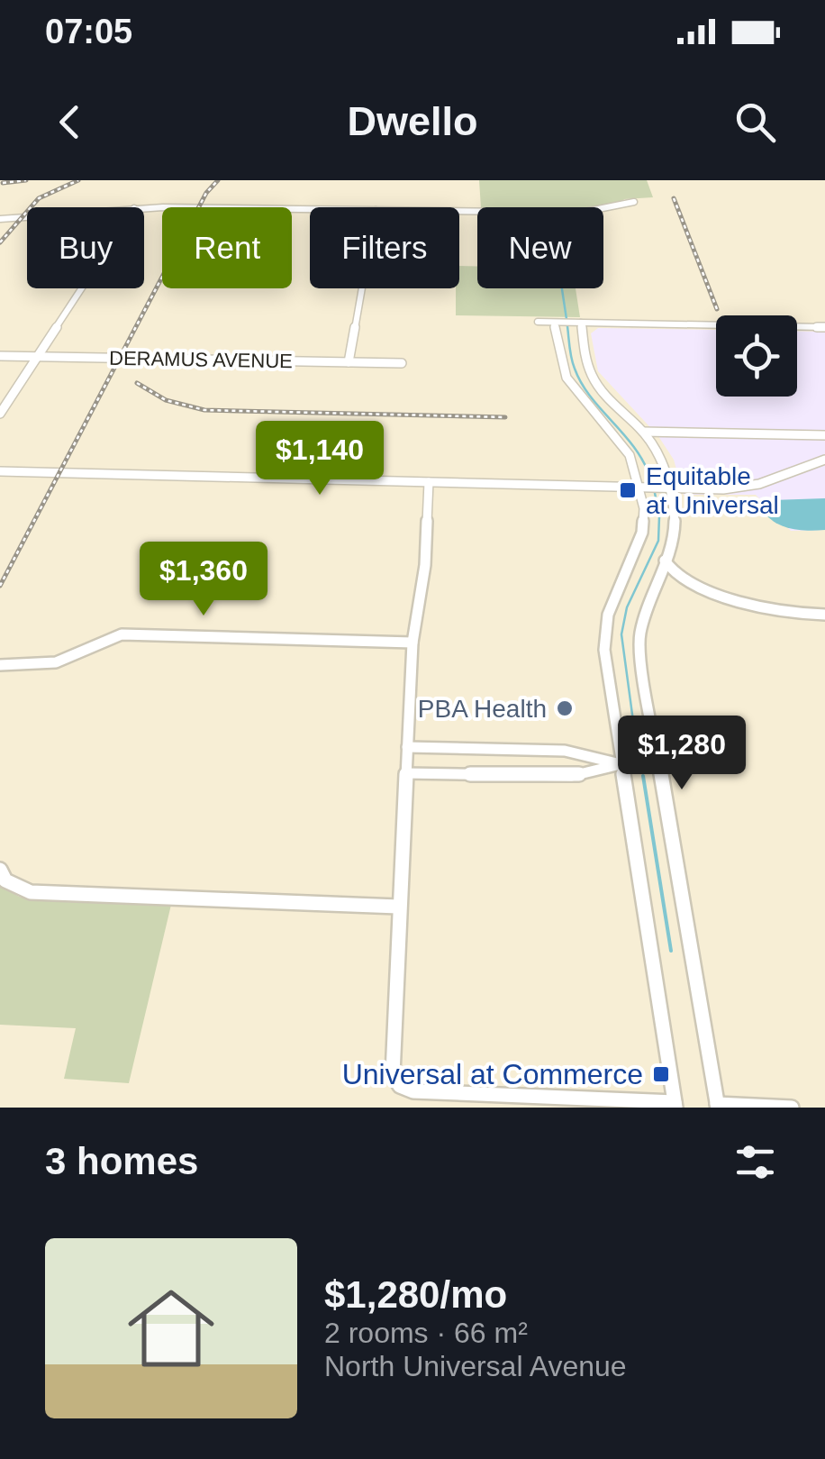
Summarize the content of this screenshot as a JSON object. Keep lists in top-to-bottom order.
{
  "streets": {
    "street": ["DERAMUS AVENUE"]
  },
  "places": {
    "transit": ["Equitable at Universal", "Universal at Commerce"],
    "other": ["PBA Health"]
  },
  "page": {
    "status": "07:05",
    "header": "Dwello",
    "chip": [
      "Buy",
      "Rent",
      "Filters",
      "New"
    ],
    "price": ["$1,140", "$1,360", "$1,280"],
    "heading": "3 homes",
    "list": [
      {
        "name": "$1,280/mo",
        "note": "2 rooms · 66 m² · North Universal Avenue"
      }
    ]
  }
}
